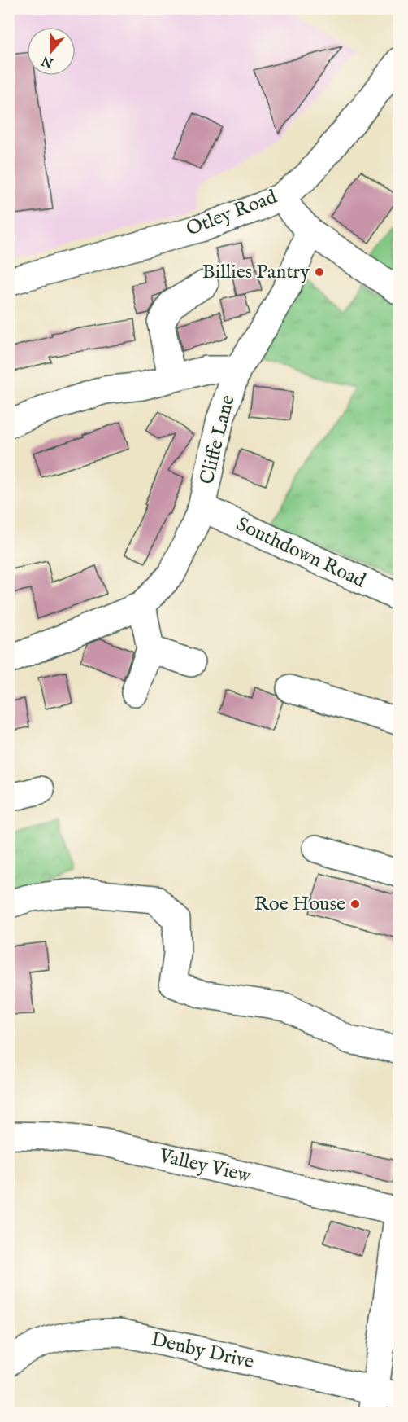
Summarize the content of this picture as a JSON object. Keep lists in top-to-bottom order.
{
  "streets": {
    "street": [
      "Otley Road",
      "Cliffe Lane",
      "Southdown Road",
      "Valley View",
      "Denby Drive"
    ]
  },
  "crossings": [
    ["Cliffe Lane", "Southdown Road"]
  ],
  "places": ["Billies Pantry", "Roe House"],
  "north": "bottom"
}
